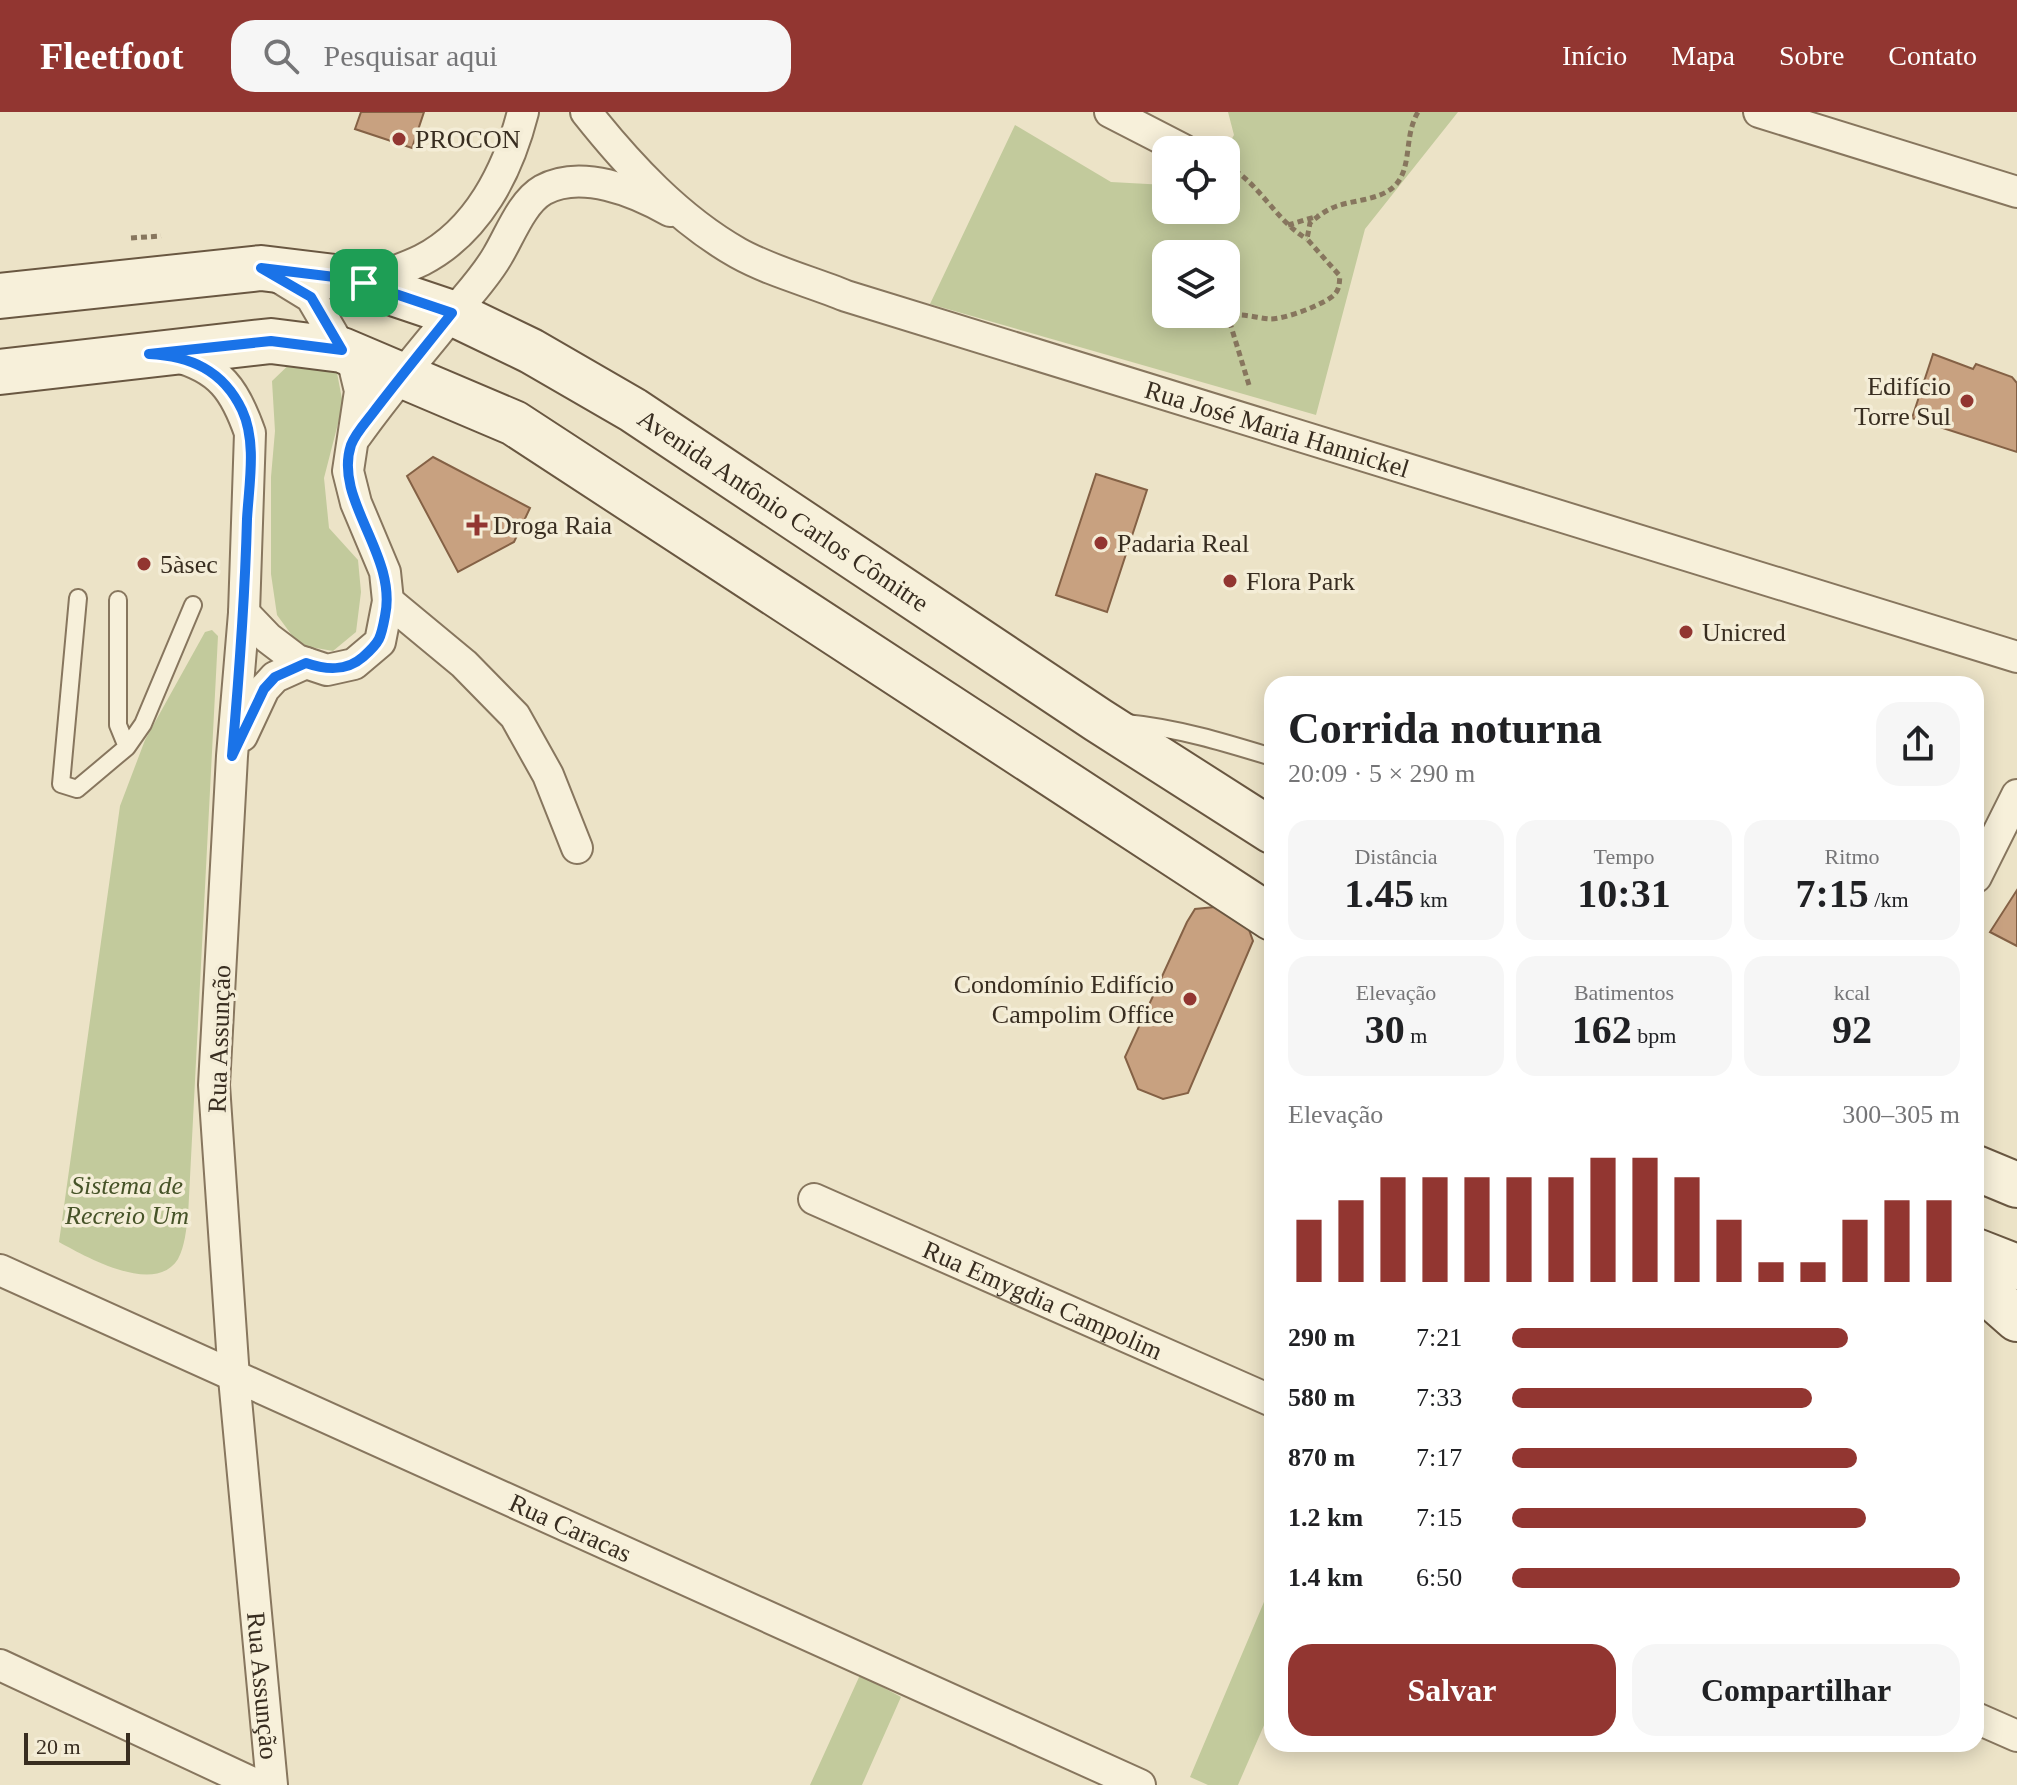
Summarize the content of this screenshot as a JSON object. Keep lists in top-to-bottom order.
{
  "streets": {
    "main road": ["Avenida Antônio Carlos Cômitre"],
    "street": [
      "Rua José Maria Hannickel",
      "Rua Assunção",
      "Rua Emygdia Campolim",
      "Rua Caracas"
    ]
  },
  "crossings": [
    ["Rua Assunção", "Rua Caracas"]
  ],
  "parks": ["Sistema de Recreio Um"],
  "places": {
    "other": [
      "PROCON",
      "Edifício Torre Sul",
      "Padaria Real",
      "5àsec",
      "Flora Park",
      "Unicred",
      "Condomínio Edifício Campolim Office"
    ],
    "health": ["Droga Raia"]
  },
  "scale_bar": "20 m",
  "page": {
    "header": "Fleetfoot",
    "search": "Pesquisar aqui",
    "nav": [
      "Início",
      "Mapa",
      "Sobre",
      "Contato"
    ],
    "heading": ["Corrida noturna", "20:09 · 5 × 290 m"],
    "stats": [
      ["Distância", "1.45 km"],
      ["Tempo", "10:31"],
      ["Ritmo", "7:15 /km"],
      ["Elevação", "30 m"],
      ["Batimentos", "162 bpm"],
      ["kcal", "92"]
    ],
    "chart": ["Elevação", "300–305 m"],
    "list": [
      {
        "name": "290 m",
        "note": "7:21"
      },
      {
        "name": "580 m",
        "note": "7:33"
      },
      {
        "name": "870 m",
        "note": "7:17"
      },
      {
        "name": "1.2 km",
        "note": "7:15"
      },
      {
        "name": "1.4 km",
        "note": "6:50"
      }
    ],
    "buttons": ["Salvar", "Compartilhar"],
    "scale": "20 m"
  }
}
